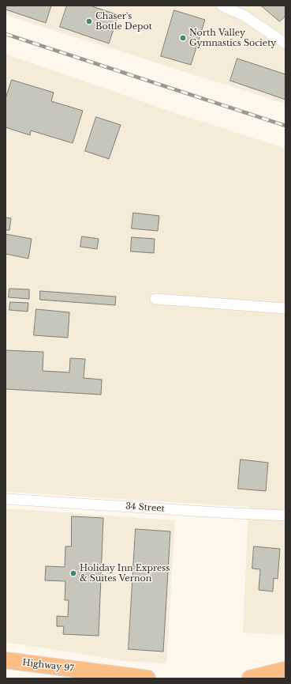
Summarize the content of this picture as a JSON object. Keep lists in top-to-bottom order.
{
  "streets": {
    "highway": ["Highway 97"],
    "street": ["34 Street"]
  },
  "places": ["Chaser's Bottle Depot", "North Valley Gymnastics Society", "Holiday Inn Express & Suites Vernon"]
}
